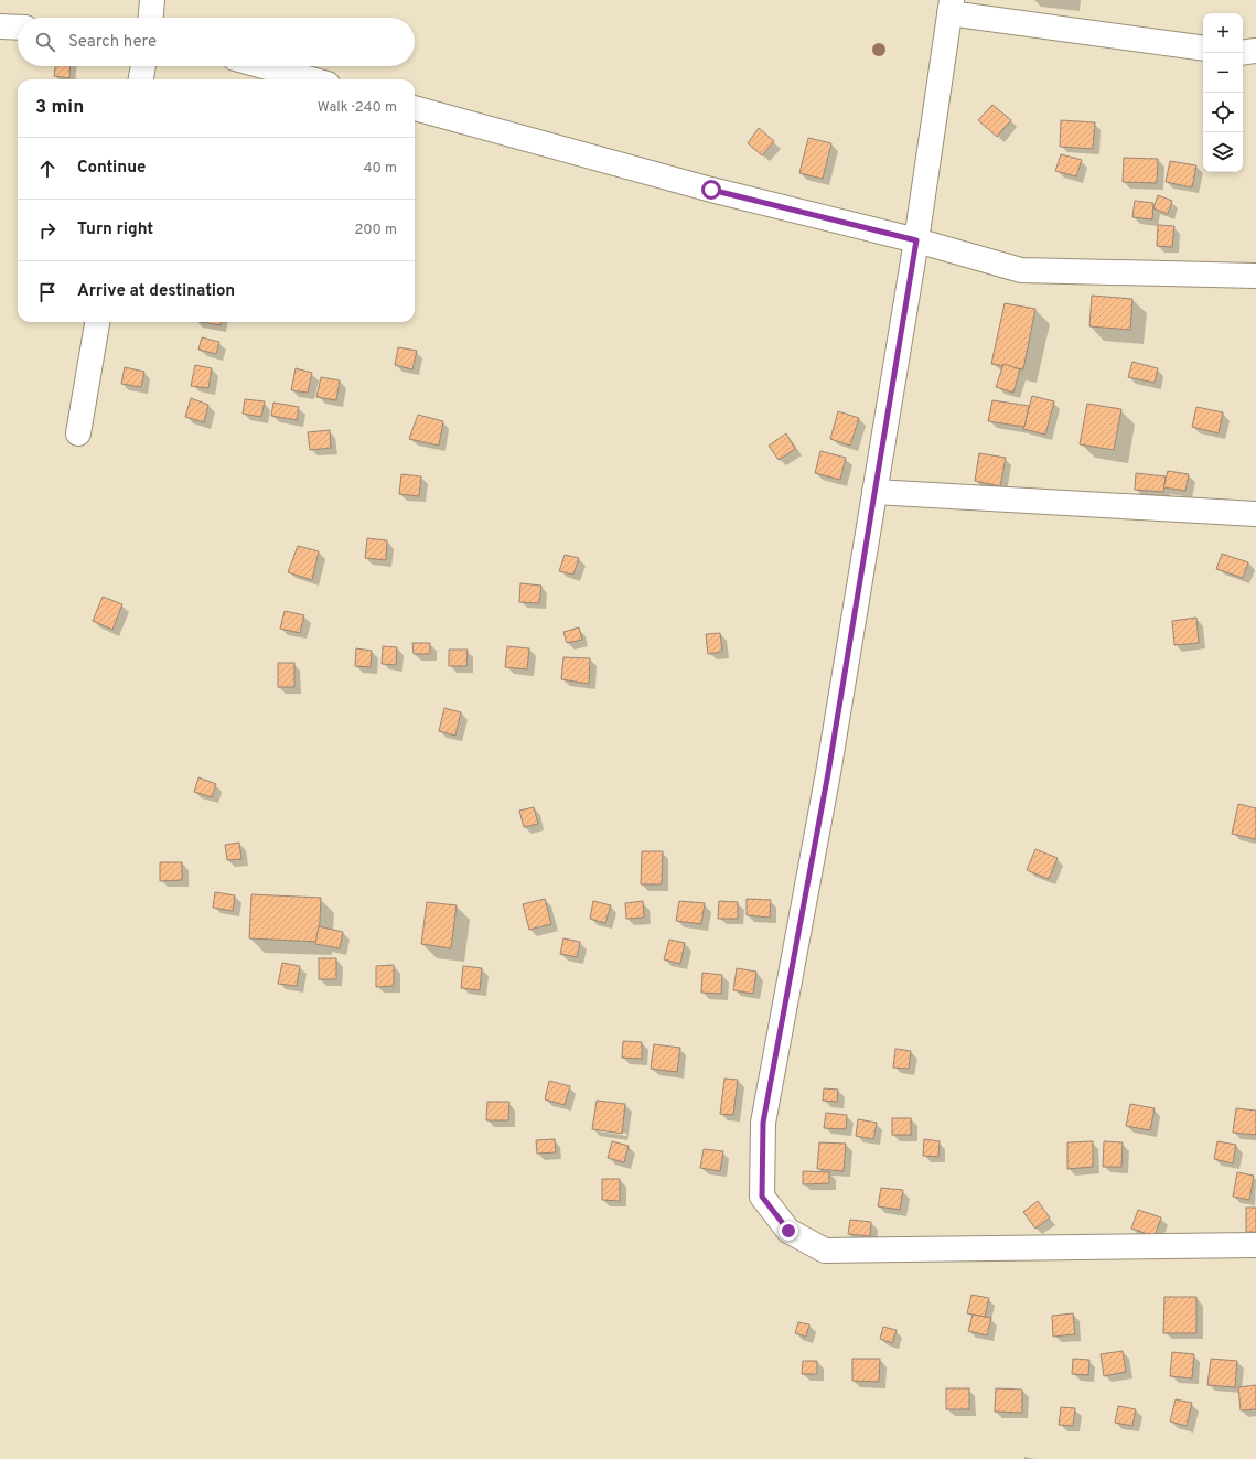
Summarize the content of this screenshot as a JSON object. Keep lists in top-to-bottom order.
{
  "page": {
    "map_buttons": ["+", "−"],
    "search": "Search here",
    "heading": ["3 min", "Walk · 240 m"],
    "list": [
      ["Continue", "40 m"],
      ["Turn right", "200 m"],
      "Arrive at destination"
    ]
  }
}
